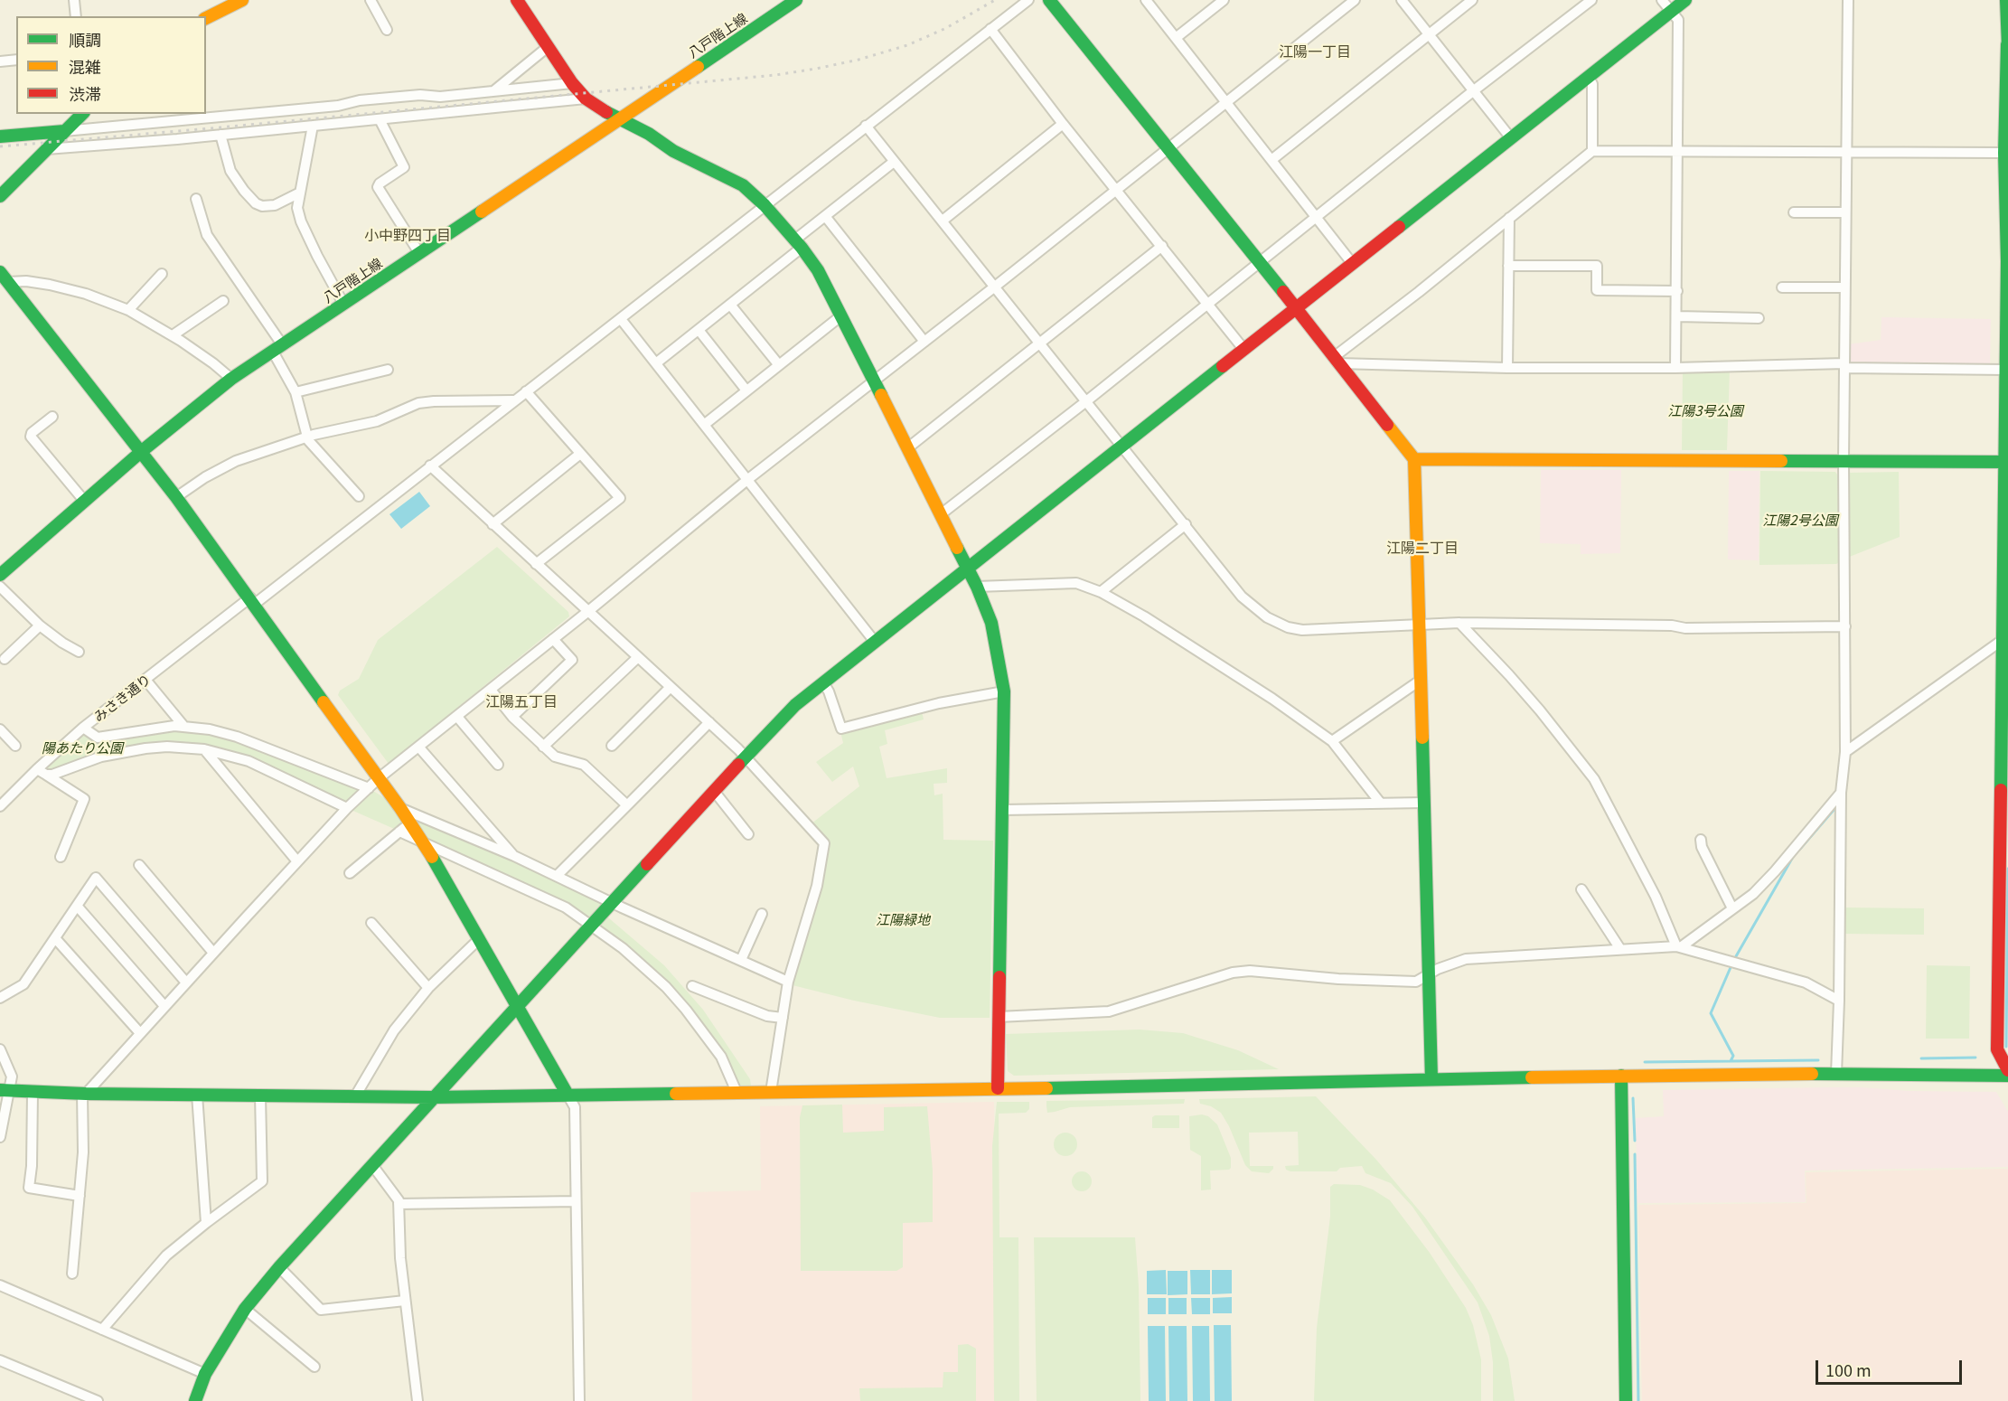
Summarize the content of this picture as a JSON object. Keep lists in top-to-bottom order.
{
  "streets": {
    "main road": ["八戸階上線"],
    "street": ["みさき通り"]
  },
  "districts": [
    "江陽一丁目",
    "小中野四丁目",
    "江陽二丁目",
    "江陽五丁目"
  ],
  "parks": [
    "江陽3号公園",
    "江陽2号公園",
    "陽あたり公園",
    "江陽緑地"
  ],
  "legend": ["順調", "混雑", "渋滞"],
  "scale_bar": "100 m"
}
